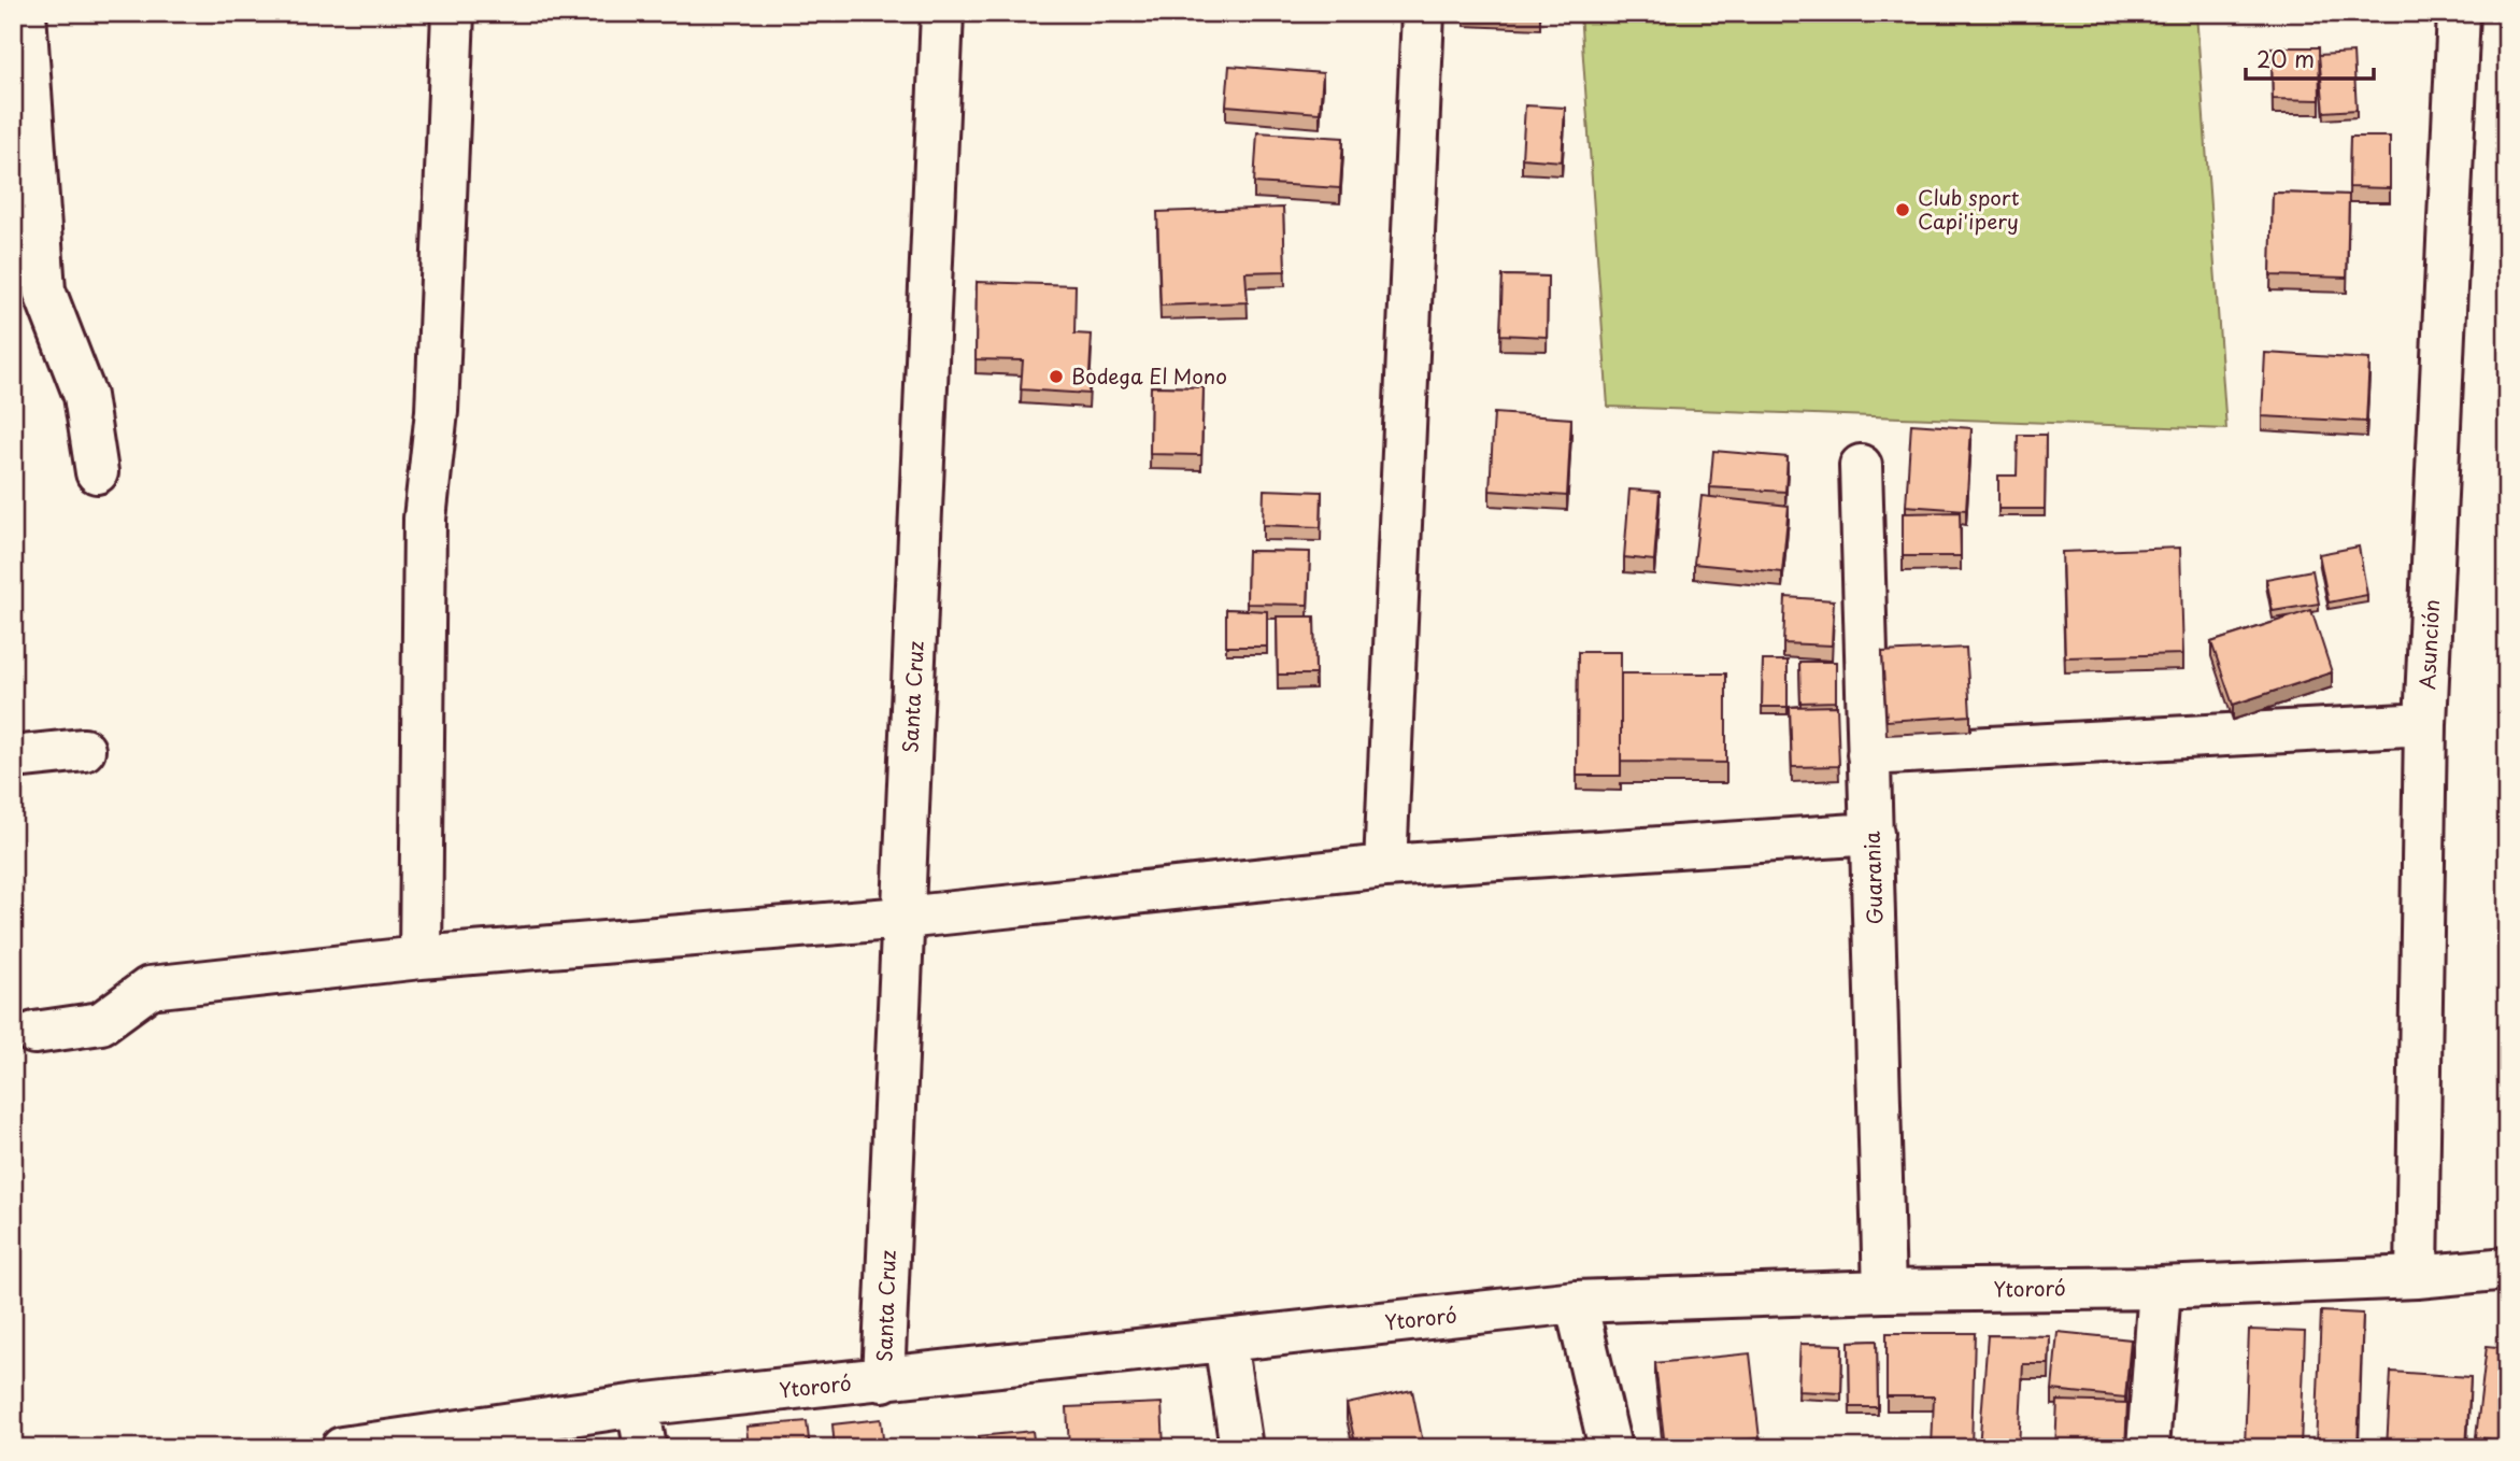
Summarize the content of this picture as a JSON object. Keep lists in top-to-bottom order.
{
  "streets": {
    "street": [
      "Asunción",
      "Santa Cruz",
      "Guarania",
      "Ytororó"
    ]
  },
  "crossings": [
    ["Asunción", "Ytororó"],
    ["Santa Cruz", "Ytororó"],
    ["Guarania", "Ytororó"]
  ],
  "places": ["Club sport Capi'ipery", "Bodega El Mono"],
  "scale_bar": "20 m"
}
